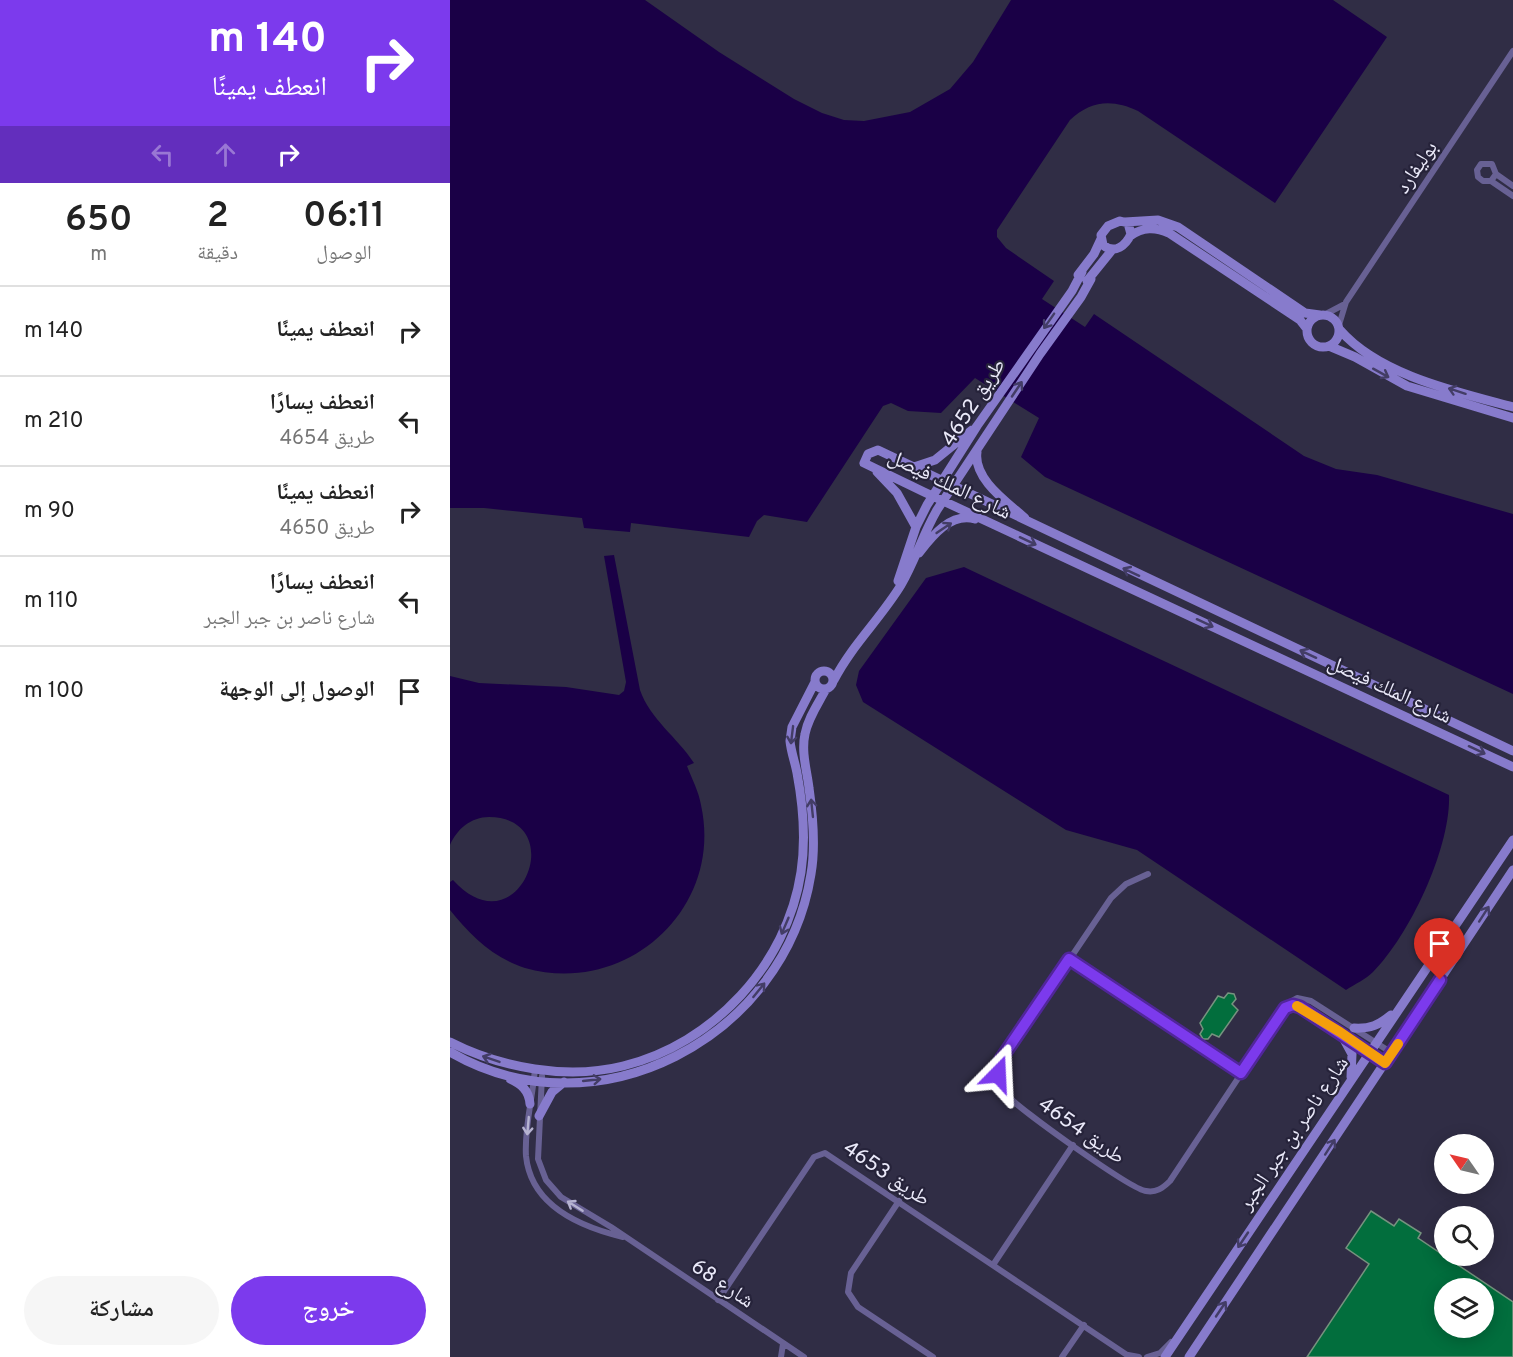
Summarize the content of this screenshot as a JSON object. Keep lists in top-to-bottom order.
{
  "streets": {
    "street": [
      "بوليفارد",
      "طريق 4652",
      "شارع الملك فيصل",
      "طريق 4654",
      "شارع ناصر بن جبر الجبر",
      "طريق 4653",
      "شارع 68"
    ]
  },
  "crossings": [
    ["طريق 4652", "شارع الملك فيصل"],
    ["طريق 4653", "شارع 68"]
  ],
  "north": "top left",
  "page": {
    "turn": ["140 m", "انعطف يمينًا"],
    "eta": [
      "06:11",
      "الوصول",
      "2",
      "دقيقة",
      "650",
      "m"
    ],
    "list": [
      {
        "name": "انعطف يمينًا",
        "value": "140 m"
      },
      {
        "name": "انعطف يسارًا",
        "note": "طريق 4654",
        "value": "210 m"
      },
      {
        "name": "انعطف يمينًا",
        "note": "طريق 4650",
        "value": "90 m"
      },
      {
        "name": "انعطف يسارًا",
        "note": "شارع ناصر بن جبر الجبر",
        "value": "110 m"
      },
      {
        "name": "الوصول إلى الوجهة",
        "value": "100 m"
      }
    ],
    "buttons": ["خروج", "مشاركة"]
  }
}
